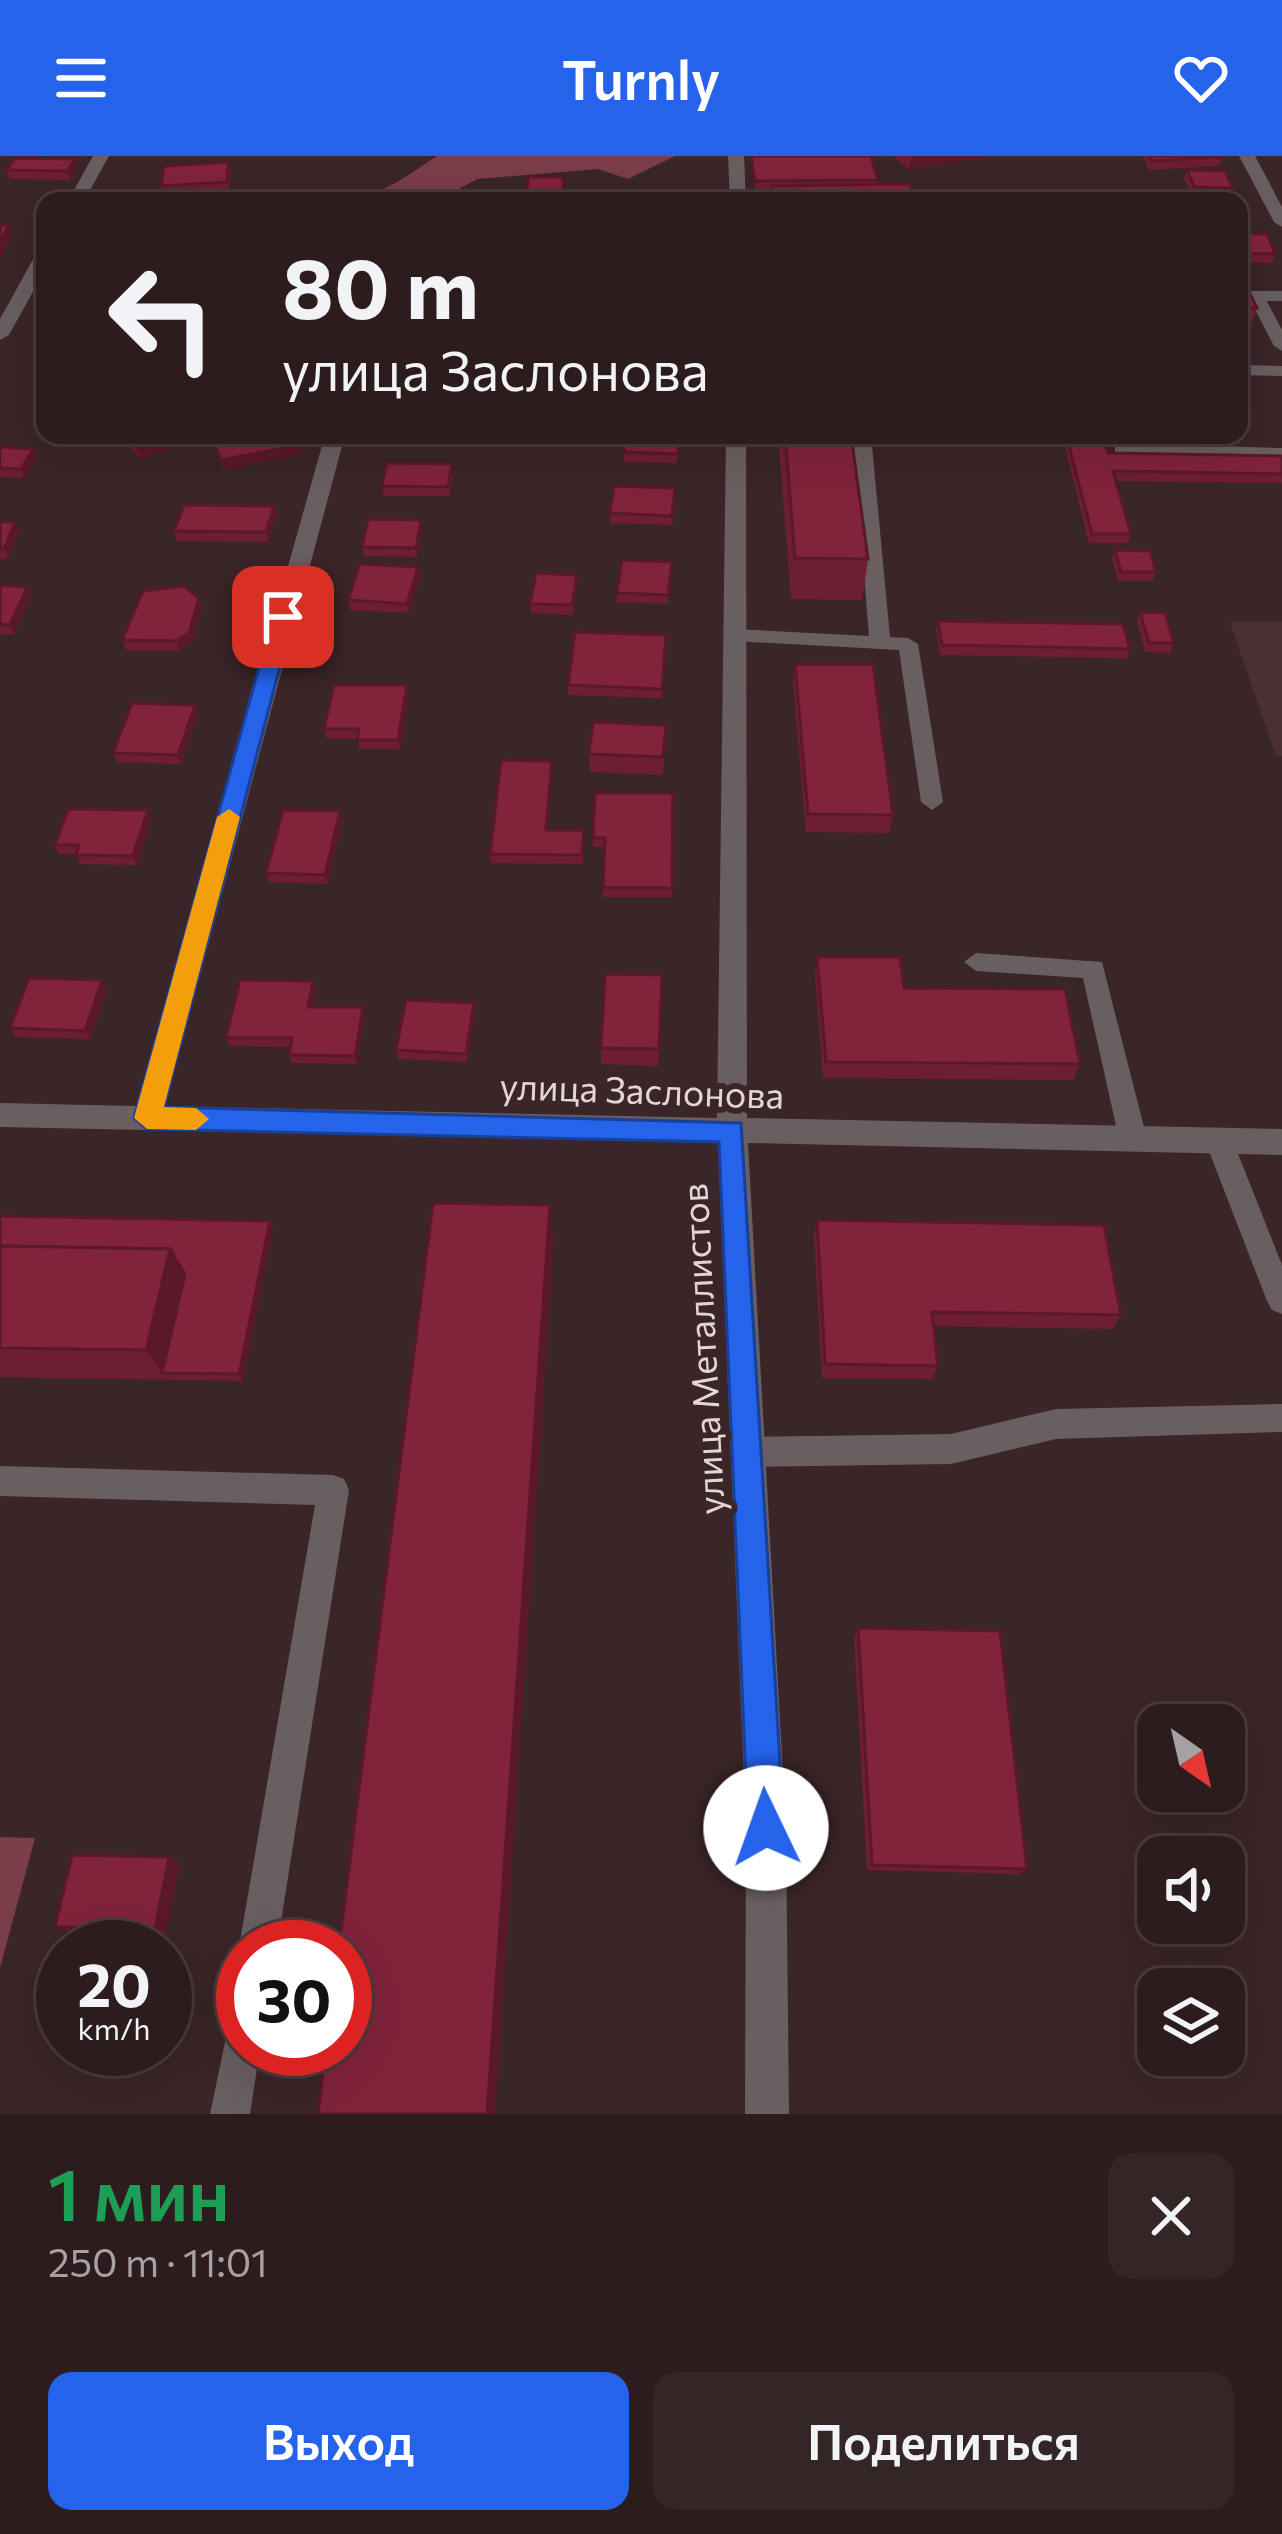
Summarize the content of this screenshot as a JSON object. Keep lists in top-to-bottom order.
{
  "streets": {
    "street": ["улица Заслонова", "улица Металлистов"]
  },
  "crossings": [
    ["улица Заслонова", "улица Металлистов"]
  ],
  "north": "bottom right",
  "page": {
    "header": "Turnly",
    "turn": ["80 m", "улица Заслонова"],
    "speed": "20 km/h",
    "limit": "30",
    "heading": ["1 мин", "250 m · 11:01"],
    "buttons": ["Выход", "Поделиться"]
  }
}
